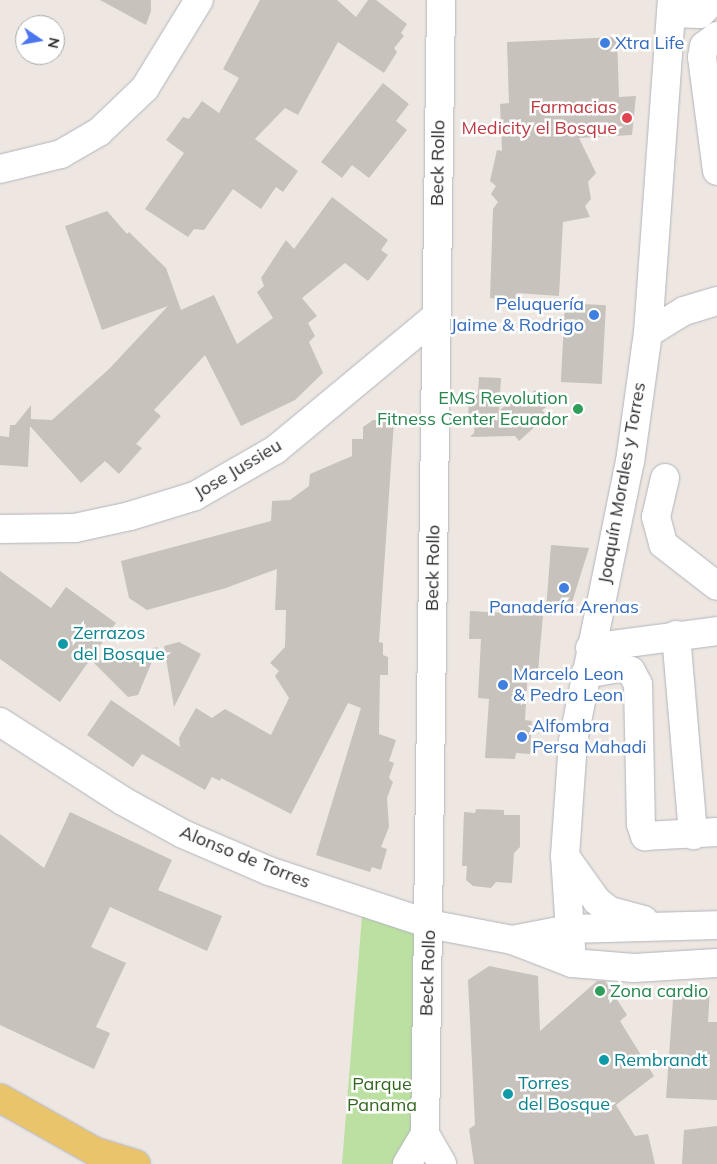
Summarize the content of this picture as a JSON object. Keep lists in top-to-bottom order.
{
  "streets": {
    "street": [
      "Beck Rollo",
      "Jose Jussieu",
      "Joaquín Morales y Torres",
      "Alonso de Torres"
    ]
  },
  "crossings": [
    ["Beck Rollo", "Jose Jussieu"],
    ["Beck Rollo", "Alonso de Torres"],
    ["Joaquín Morales y Torres", "Alonso de Torres"]
  ],
  "parks": ["Parque Panama"],
  "places": [
    "Xtra Life",
    "Farmacias Medicity el Bosque",
    "Peluquería Jaime & Rodrigo",
    "EMS Revolution Fitness Center Ecuador",
    "Panadería Arenas",
    "Zerrazos del Bosque",
    "Marcelo Leon & Pedro Leon",
    "Alfombra Persa Mahadi",
    "Zona cardio",
    "Rembrandt",
    "Torres del Bosque"
  ],
  "north": "right"
}
